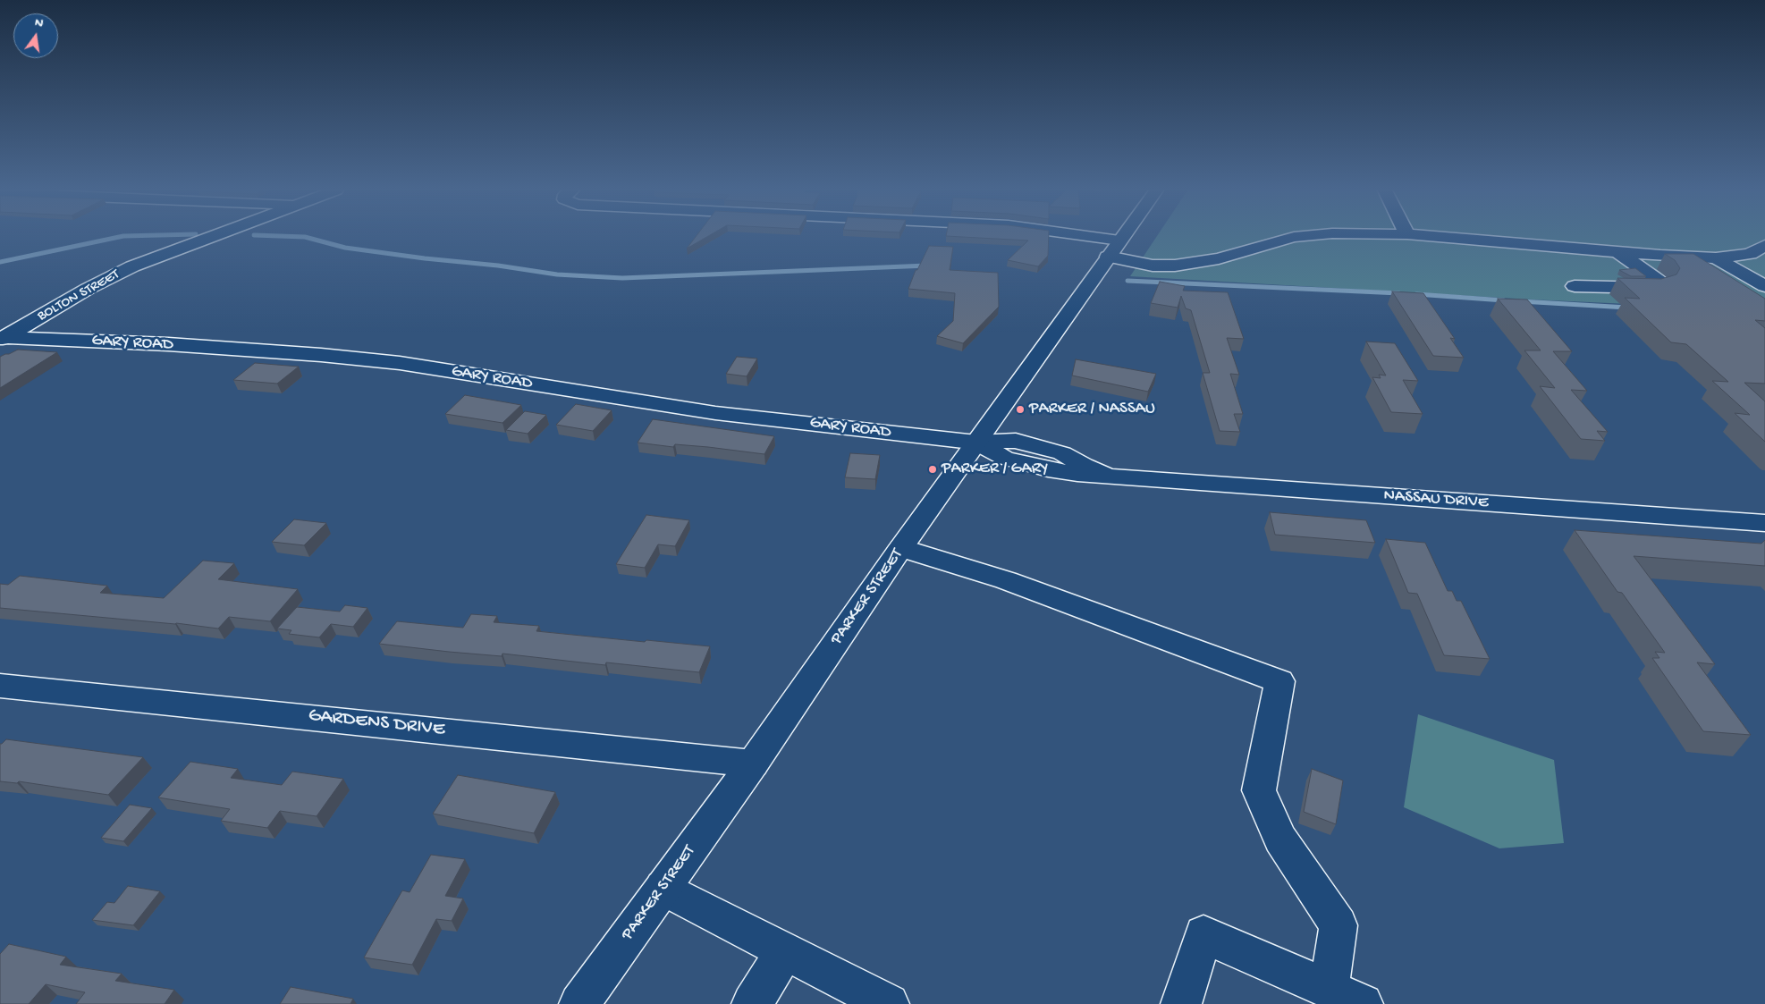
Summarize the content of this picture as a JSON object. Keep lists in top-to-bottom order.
{
  "streets": {
    "street": [
      "BOLTON STREET",
      "GARY ROAD",
      "NASSAU DRIVE",
      "PARKER STREET",
      "GARDENS DRIVE"
    ]
  },
  "crossings": [
    ["BOLTON STREET", "GARY ROAD"],
    ["GARY ROAD", "NASSAU DRIVE"],
    ["GARY ROAD", "PARKER STREET"],
    ["NASSAU DRIVE", "PARKER STREET"],
    ["PARKER STREET", "GARDENS DRIVE"]
  ],
  "places": ["PARKER / NASSAU", "PARKER / GARY"],
  "north": "top"
}
